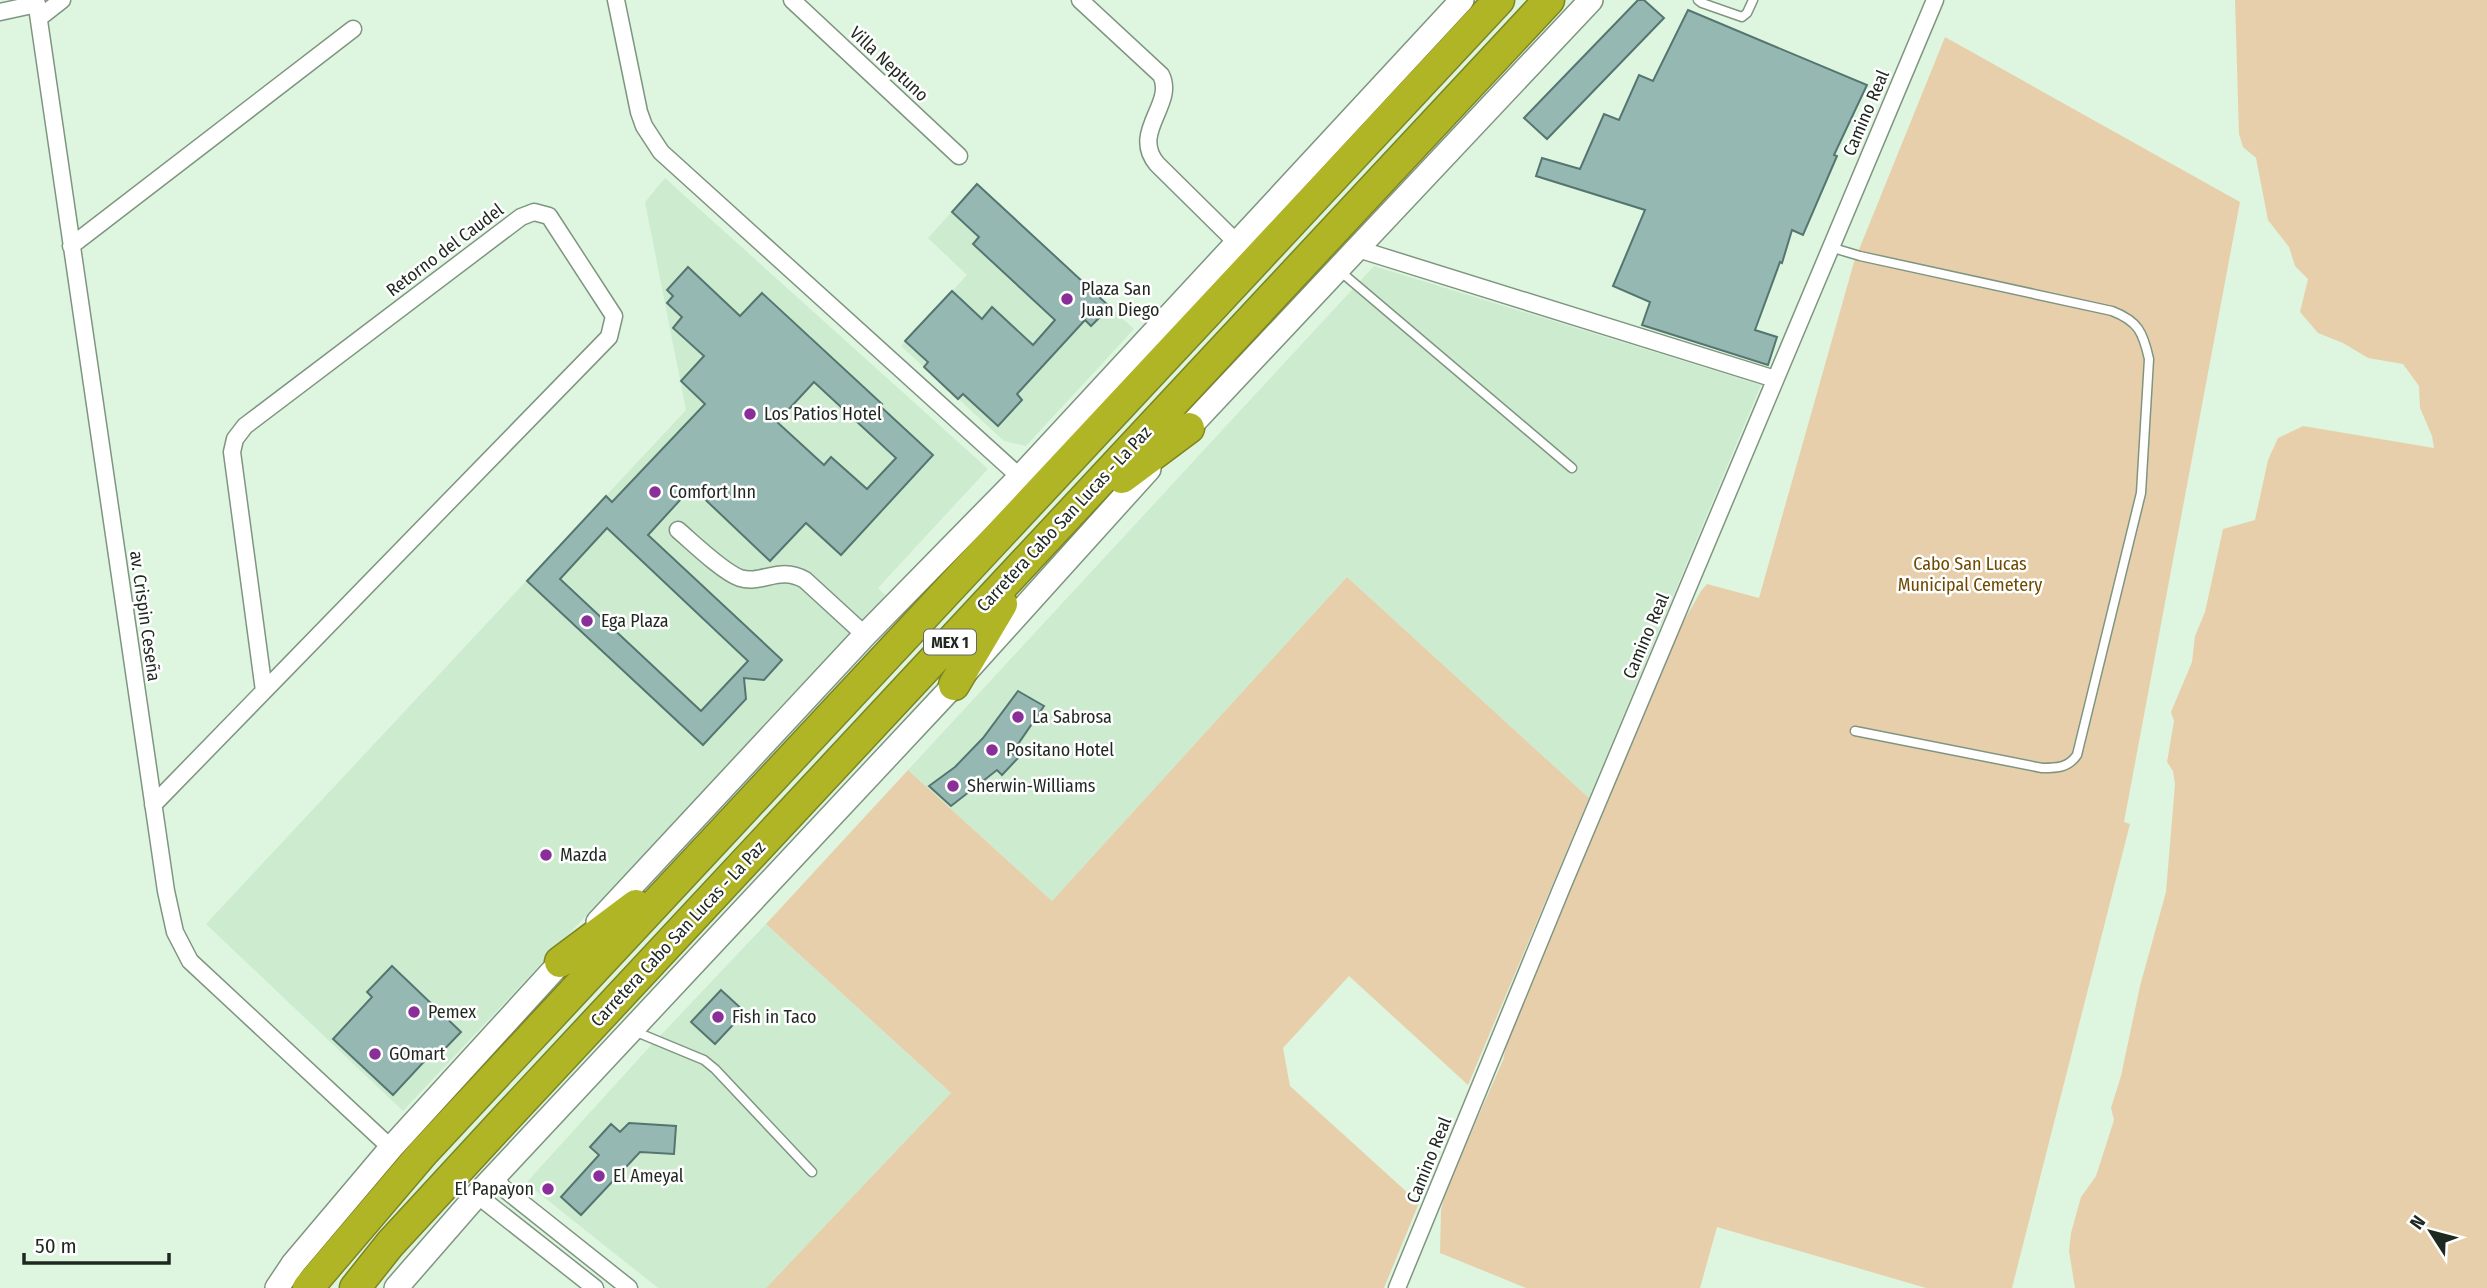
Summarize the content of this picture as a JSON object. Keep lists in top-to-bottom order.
{
  "streets": {
    "highway": ["Carretera Cabo San Lucas - La Paz", "MEX 1"],
    "street": [
      "Villa Neptuno",
      "Camino Real",
      "Retorno del Caudel",
      "av. Crispin Ceseña"
    ]
  },
  "crossings": [
    ["Retorno del Caudel", "av. Crispin Ceseña"]
  ],
  "parks": ["Cabo San Lucas Municipal Cemetery"],
  "places": [
    "Plaza San Juan Diego",
    "Los Patios Hotel",
    "Comfort Inn",
    "Ega Plaza",
    "La Sabrosa",
    "Positano Hotel",
    "Sherwin-Williams",
    "Mazda",
    "Pemex",
    "Fish in Taco",
    "GOmart",
    "El Ameyal",
    "El Papayon"
  ],
  "scale_bar": "50 m",
  "north": "top left"
}
